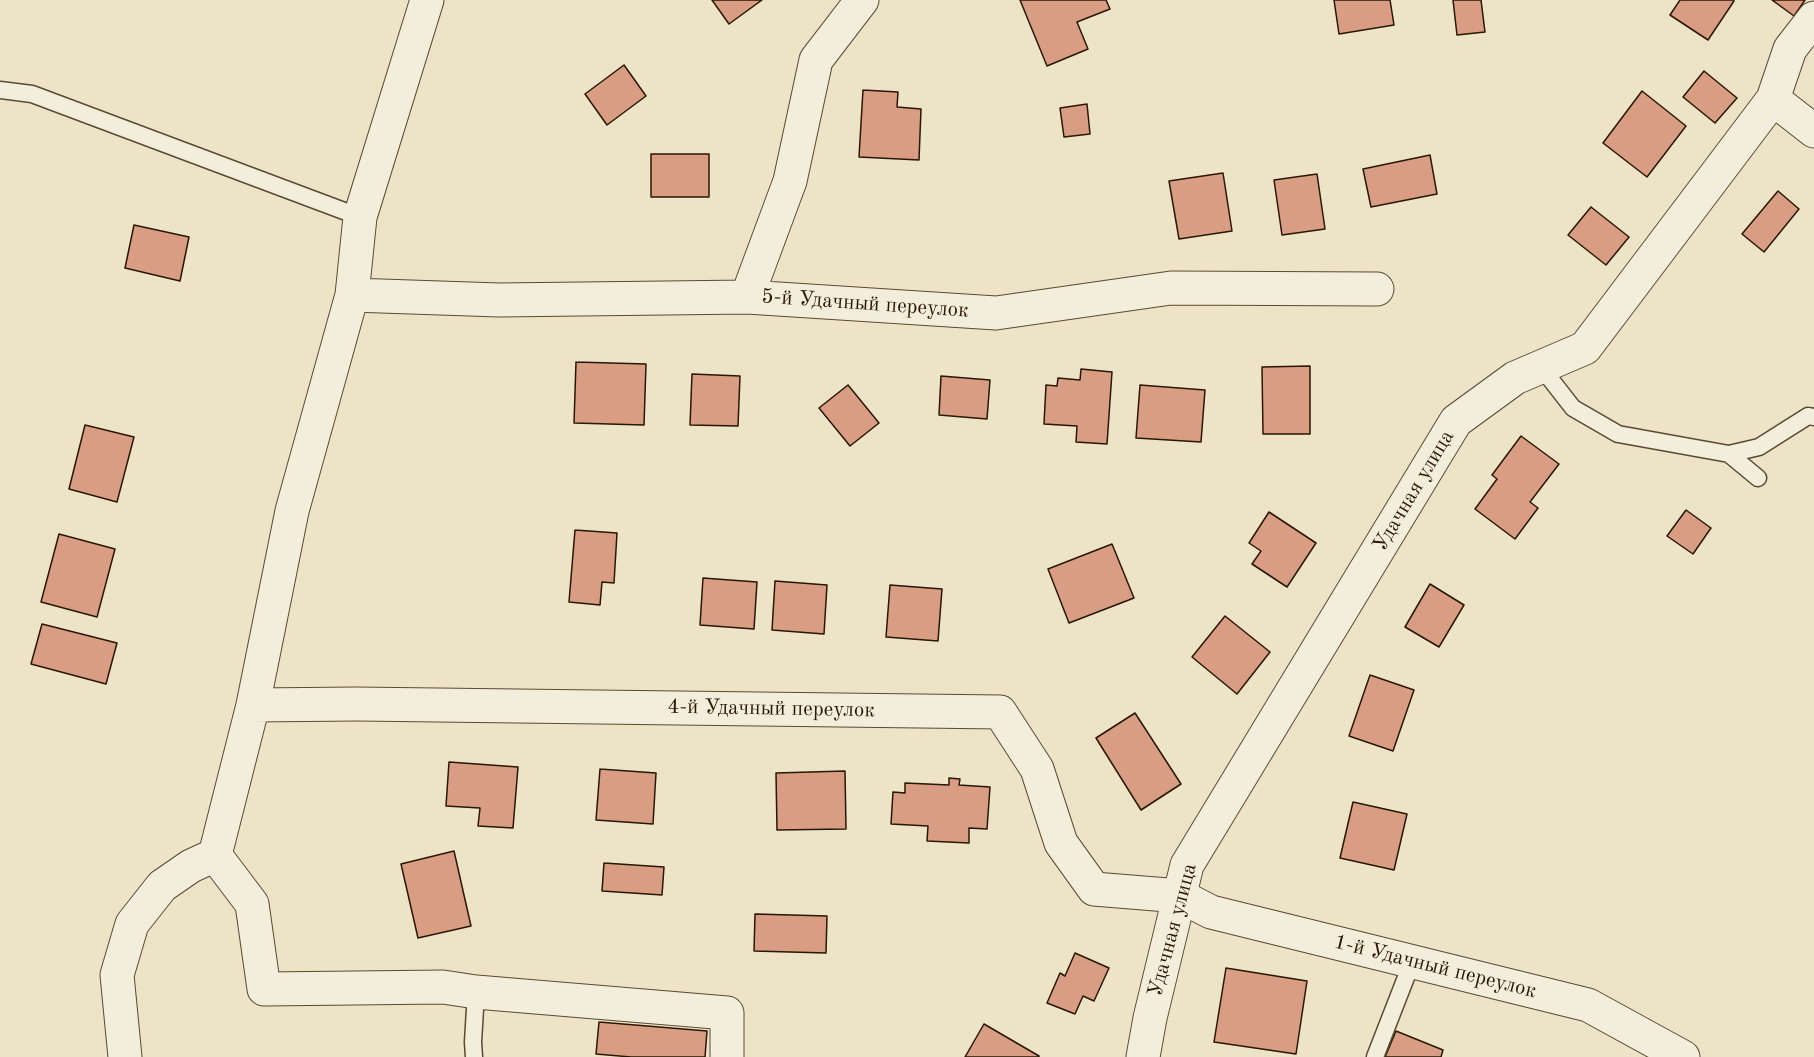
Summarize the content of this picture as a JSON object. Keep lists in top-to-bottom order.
{
  "streets": {
    "street": [
      "5-й Удачный переулок",
      "Удачная улица",
      "4-й Удачный переулок",
      "1-й Удачный переулок"
    ]
  },
  "crossings": [
    ["Удачная улица", "4-й Удачный переулок"],
    ["Удачная улица", "1-й Удачный переулок"],
    ["4-й Удачный переулок", "1-й Удачный переулок"]
  ]
}
